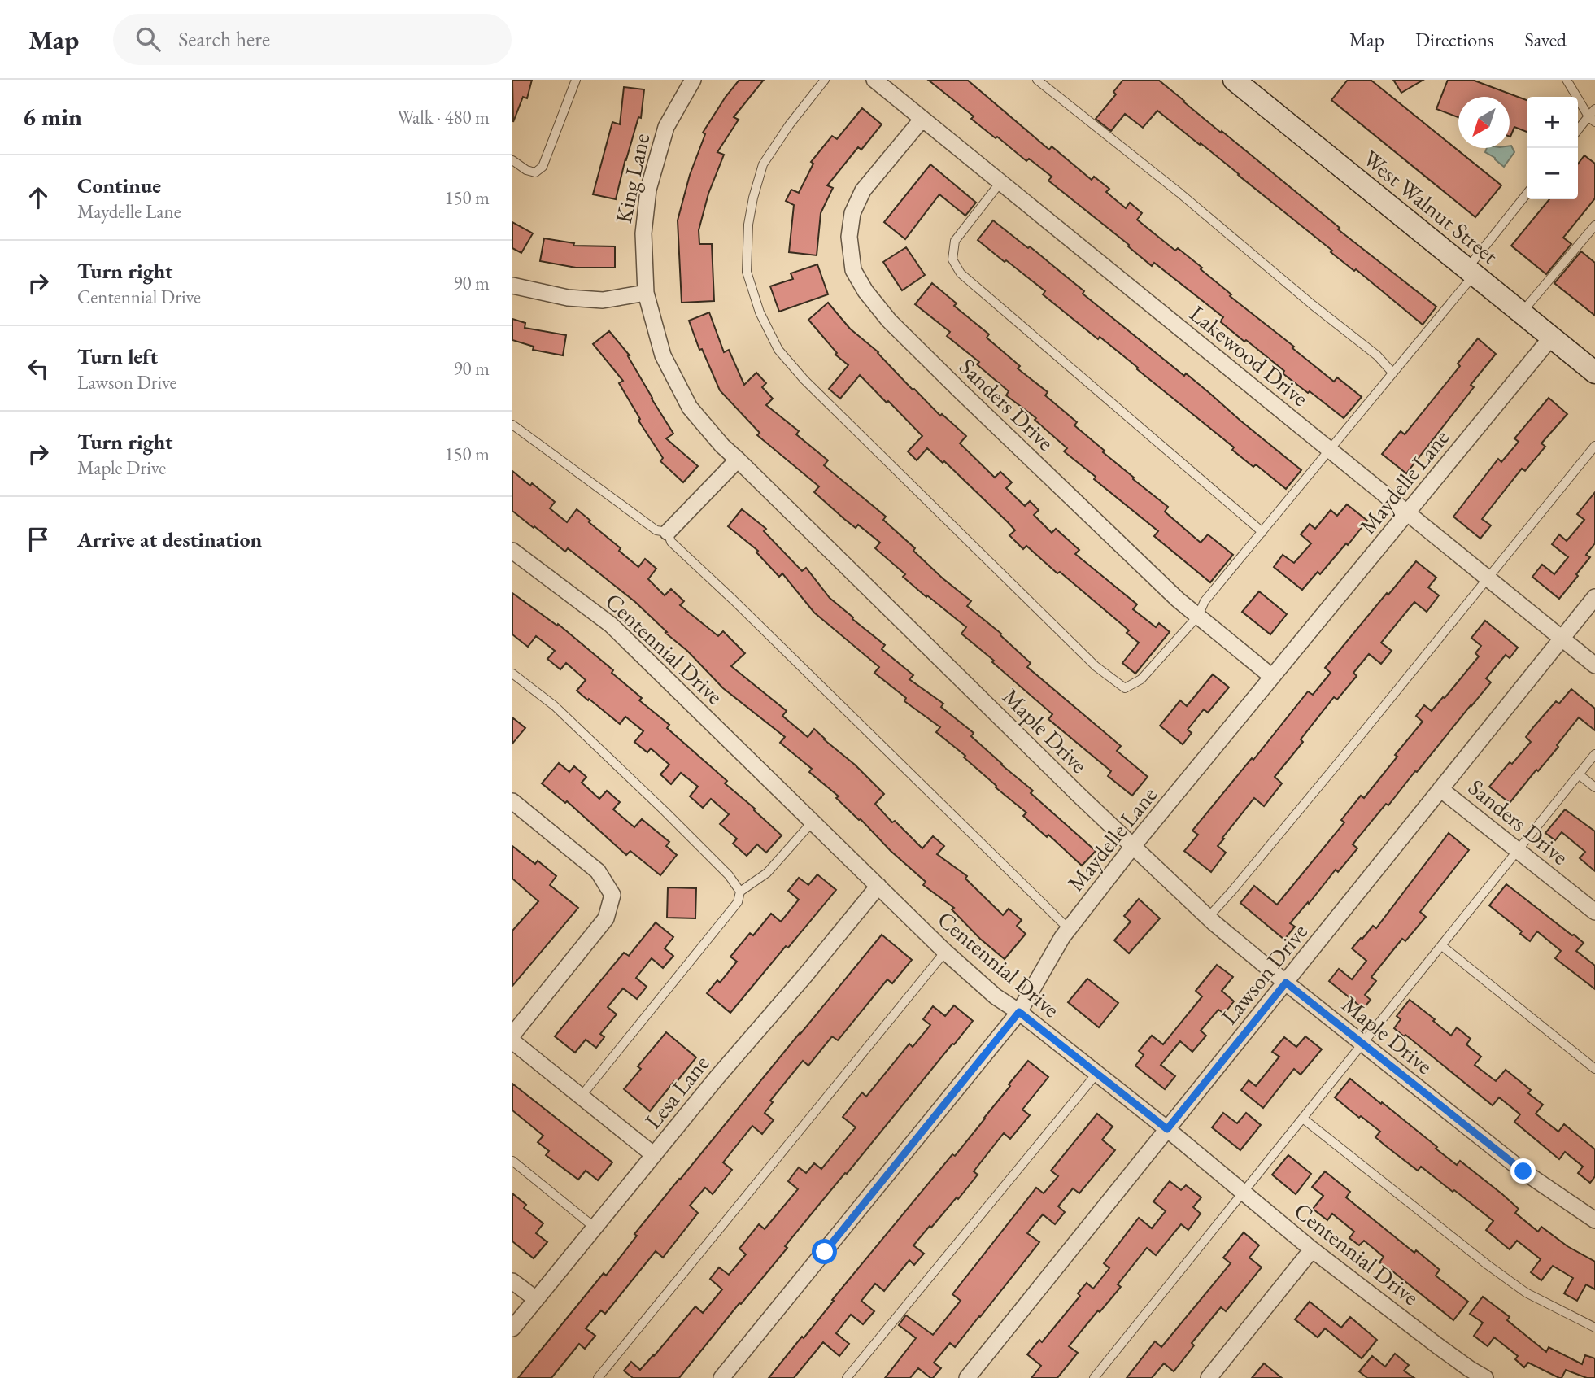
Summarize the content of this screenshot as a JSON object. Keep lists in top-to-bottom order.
{
  "streets": {
    "main road": ["West Walnut Street"],
    "street": [
      "King Lane",
      "Lakewood Drive",
      "Sanders Drive",
      "Maydelle Lane",
      "Centennial Drive",
      "Maple Drive",
      "Lawson Drive",
      "Lesa Lane"
    ]
  },
  "crossings": [
    ["King Lane", "Maple Drive"],
    ["West Walnut Street", "Maydelle Lane"],
    ["Lakewood Drive", "Sanders Drive"],
    ["Lakewood Drive", "Maydelle Lane"],
    ["Lakewood Drive", "Lawson Drive"],
    ["Sanders Drive", "Maydelle Lane"],
    ["Sanders Drive", "Lawson Drive"],
    ["Maydelle Lane", "Centennial Drive"],
    ["Maydelle Lane", "Maple Drive"],
    ["Centennial Drive", "Lawson Drive"],
    ["Centennial Drive", "Lesa Lane"],
    ["Maple Drive", "Lawson Drive"]
  ],
  "north": "bottom left",
  "page": {
    "header": "Map",
    "search": "Search here",
    "nav": ["Map", "Directions", "Saved"],
    "heading": ["6 min", "Walk · 480 m"],
    "map_buttons": ["+", "−"],
    "list": [
      ["Continue", "Maydelle Lane", "150 m"],
      ["Turn right", "Centennial Drive", "90 m"],
      ["Turn left", "Lawson Drive", "90 m"],
      ["Turn right", "Maple Drive", "150 m"],
      "Arrive at destination"
    ]
  }
}
